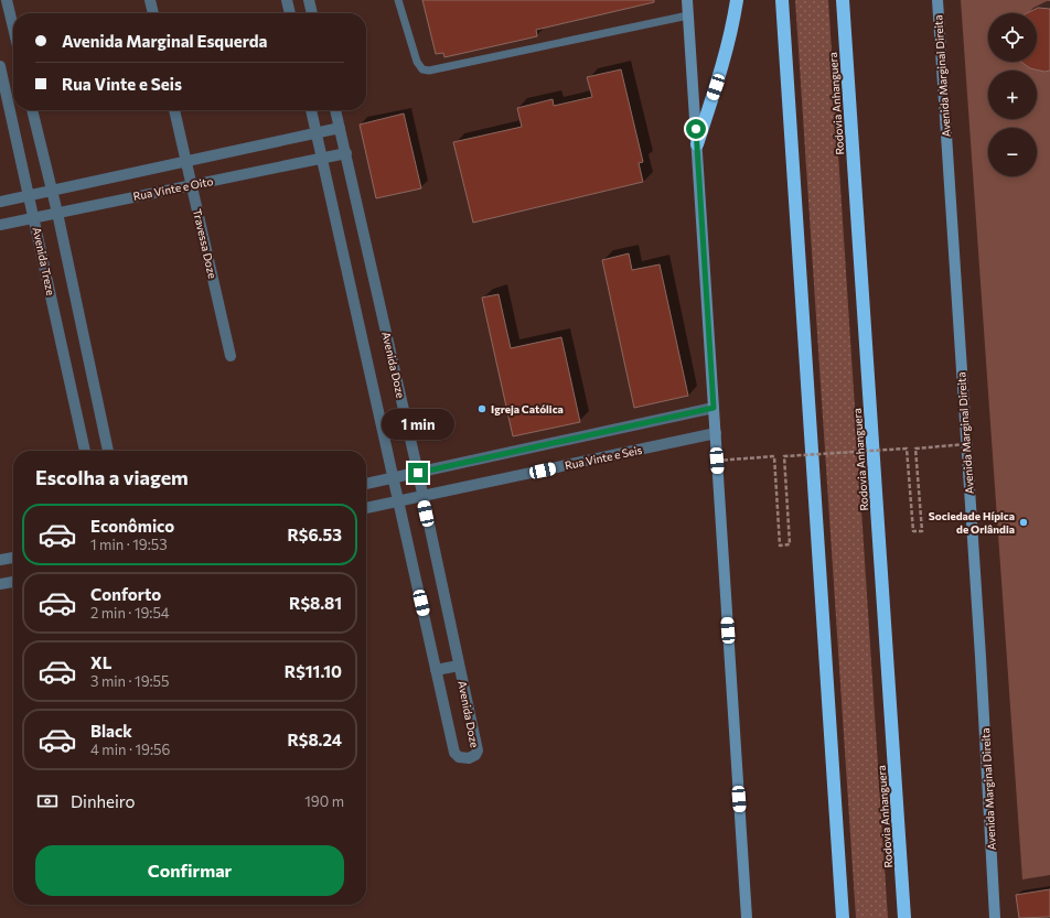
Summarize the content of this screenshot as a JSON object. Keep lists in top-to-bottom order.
{
  "streets": {
    "highway": ["Rodovia Anhanguera"],
    "main road": ["Avenida Marginal Direita"],
    "street": [
      "Rua Vinte e Oito",
      "Travessa Doze",
      "Avenida Treze",
      "Avenida Doze",
      "Rua Vinte e Seis"
    ]
  },
  "crossings": [
    ["Rua Vinte e Oito", "Travessa Doze"],
    ["Rua Vinte e Oito", "Avenida Treze"],
    ["Rua Vinte e Oito", "Avenida Doze"],
    ["Avenida Doze", "Rua Vinte e Seis"]
  ],
  "places": ["Igreja Católica", "Sociedade Hípica de Orlândia"],
  "page": {
    "map_buttons": ["+", "−"],
    "banner": ["Avenida Marginal Esquerda", "Rua Vinte e Seis"],
    "bubble": "1 min",
    "heading": "Escolha a viagem",
    "list": [
      {
        "name": "Econômico",
        "note": "1 min · 19:53",
        "value": "R$6.53"
      },
      {
        "name": "Conforto",
        "note": "2 min · 19:54",
        "value": "R$8.81"
      },
      {
        "name": "XL",
        "note": "3 min · 19:55",
        "value": "R$11.10"
      },
      {
        "name": "Black",
        "note": "4 min · 19:56",
        "value": "R$8.24"
      }
    ],
    "pay": ["Dinheiro", "190 m"],
    "buttons": "Confirmar"
  }
}
